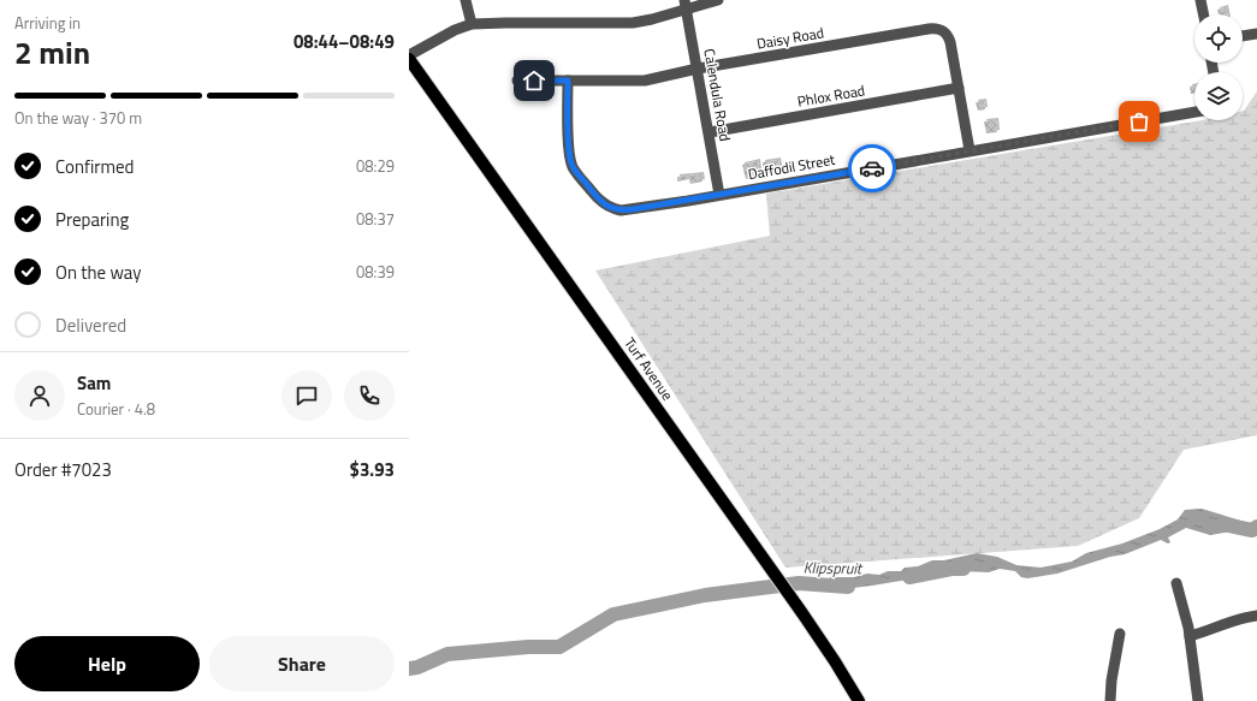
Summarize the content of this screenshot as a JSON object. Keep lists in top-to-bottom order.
{
  "streets": {
    "main road": ["Turf Avenue"],
    "street": [
      "Daisy Road",
      "Calendula Road",
      "Phlox Road",
      "Daffodil Street"
    ]
  },
  "crossings": [
    ["Daisy Road", "Calendula Road"],
    ["Daisy Road", "Phlox Road"],
    ["Daisy Road", "Daffodil Street"],
    ["Calendula Road", "Phlox Road"],
    ["Calendula Road", "Daffodil Street"]
  ],
  "water": ["Klipspruit"],
  "page": {
    "heading": ["2 min", "Arriving in", "08:44–08:49"],
    "panel": [
      "Sam",
      "Courier · 4.8",
      "Order #7023",
      "$3.93"
    ],
    "bar": "On the way · 370 m",
    "list": [
      ["Confirmed", "08:29"],
      ["Preparing", "08:37"],
      ["On the way", "08:39"],
      "Delivered"
    ],
    "buttons": ["Help", "Share"]
  }
}
